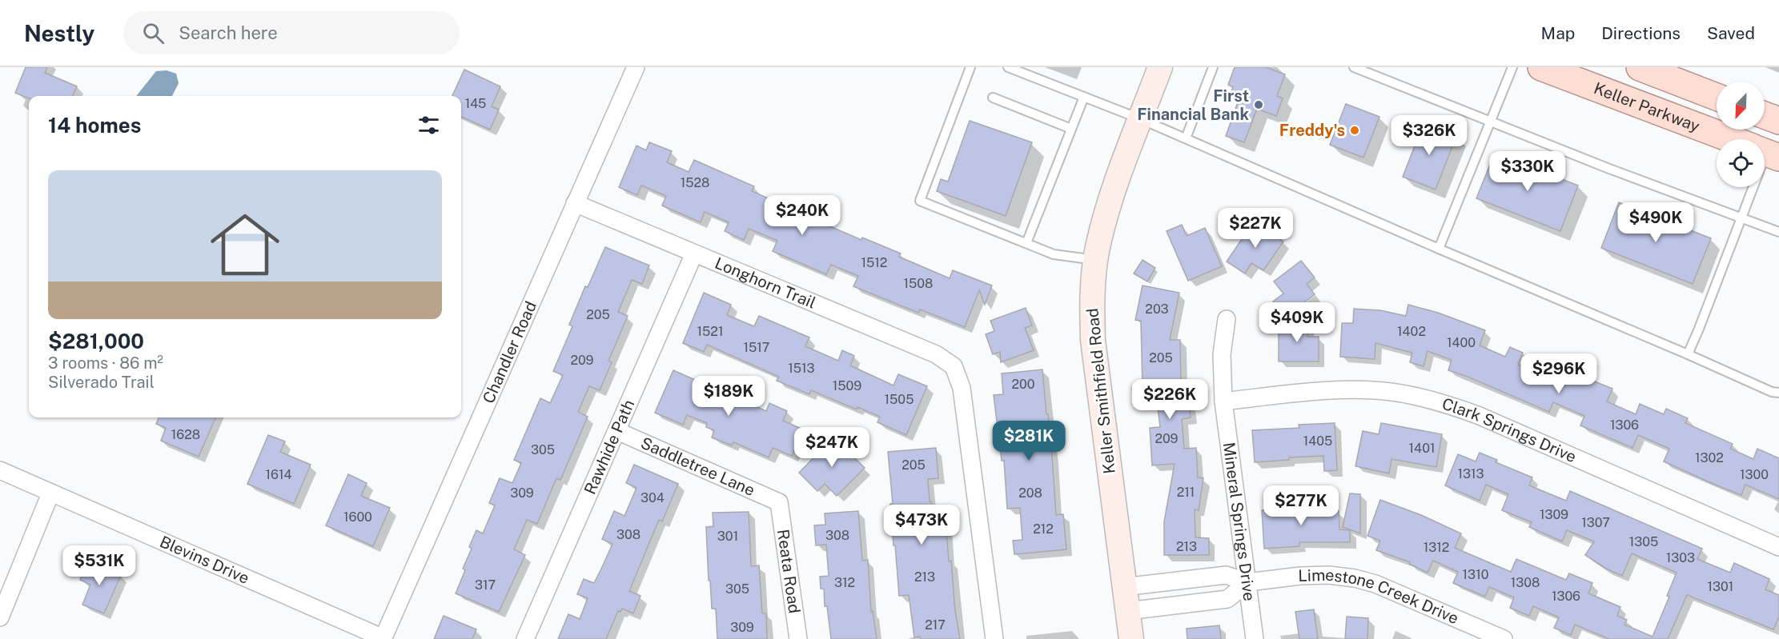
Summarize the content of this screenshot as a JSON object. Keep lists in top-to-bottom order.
{
  "streets": {
    "main road": ["Keller Parkway", "Keller Smithfield Road"],
    "street": [
      "Longhorn Trail",
      "Chandler Road",
      "Clark Springs Drive",
      "Rawhide Path",
      "Saddletree Lane",
      "Mineral Springs Drive",
      "Blevins Drive",
      "Reata Road",
      "Limestone Creek Drive"
    ]
  },
  "crossings": [
    ["Longhorn Trail", "Chandler Road"],
    ["Longhorn Trail", "Rawhide Path"],
    ["Chandler Road", "Blevins Drive"],
    ["Keller Smithfield Road", "Limestone Creek Drive"],
    ["Clark Springs Drive", "Mineral Springs Drive"],
    ["Rawhide Path", "Saddletree Lane"],
    ["Saddletree Lane", "Reata Road"],
    ["Mineral Springs Drive", "Limestone Creek Drive"]
  ],
  "places": ["First Financial Bank", "Freddy's"],
  "house_numbers": [
    "145",
    "1528",
    "1512",
    "1508",
    "203",
    "205",
    "1521",
    "1402",
    "1400",
    "1517",
    "205",
    "209",
    "1513",
    "200",
    "1509",
    "1505",
    "1306",
    "1628",
    "209",
    "1405",
    "1401",
    "305",
    "1302",
    "205",
    "1313",
    "1614",
    "1300",
    "211",
    "309",
    "208",
    "304",
    "1309",
    "1600",
    "1307",
    "212",
    "308",
    "308",
    "301",
    "1305",
    "213",
    "1312",
    "1303",
    "1310",
    "213",
    "312",
    "1308",
    "317",
    "1301",
    "305",
    "1306",
    "217",
    "309"
  ],
  "north": "bottom left",
  "page": {
    "header": "Nestly",
    "search": "Search here",
    "nav": ["Map", "Directions", "Saved"],
    "heading": "14 homes",
    "price": [
      "$326K",
      "$330K",
      "$240K",
      "$490K",
      "$227K",
      "$409K",
      "$296K",
      "$189K",
      "$226K",
      "$281K",
      "$247K",
      "$277K",
      "$473K",
      "$531K"
    ],
    "list": [
      {
        "name": "$281,000",
        "note": "3 rooms · 86 m² · Silverado Trail"
      }
    ]
  }
}
